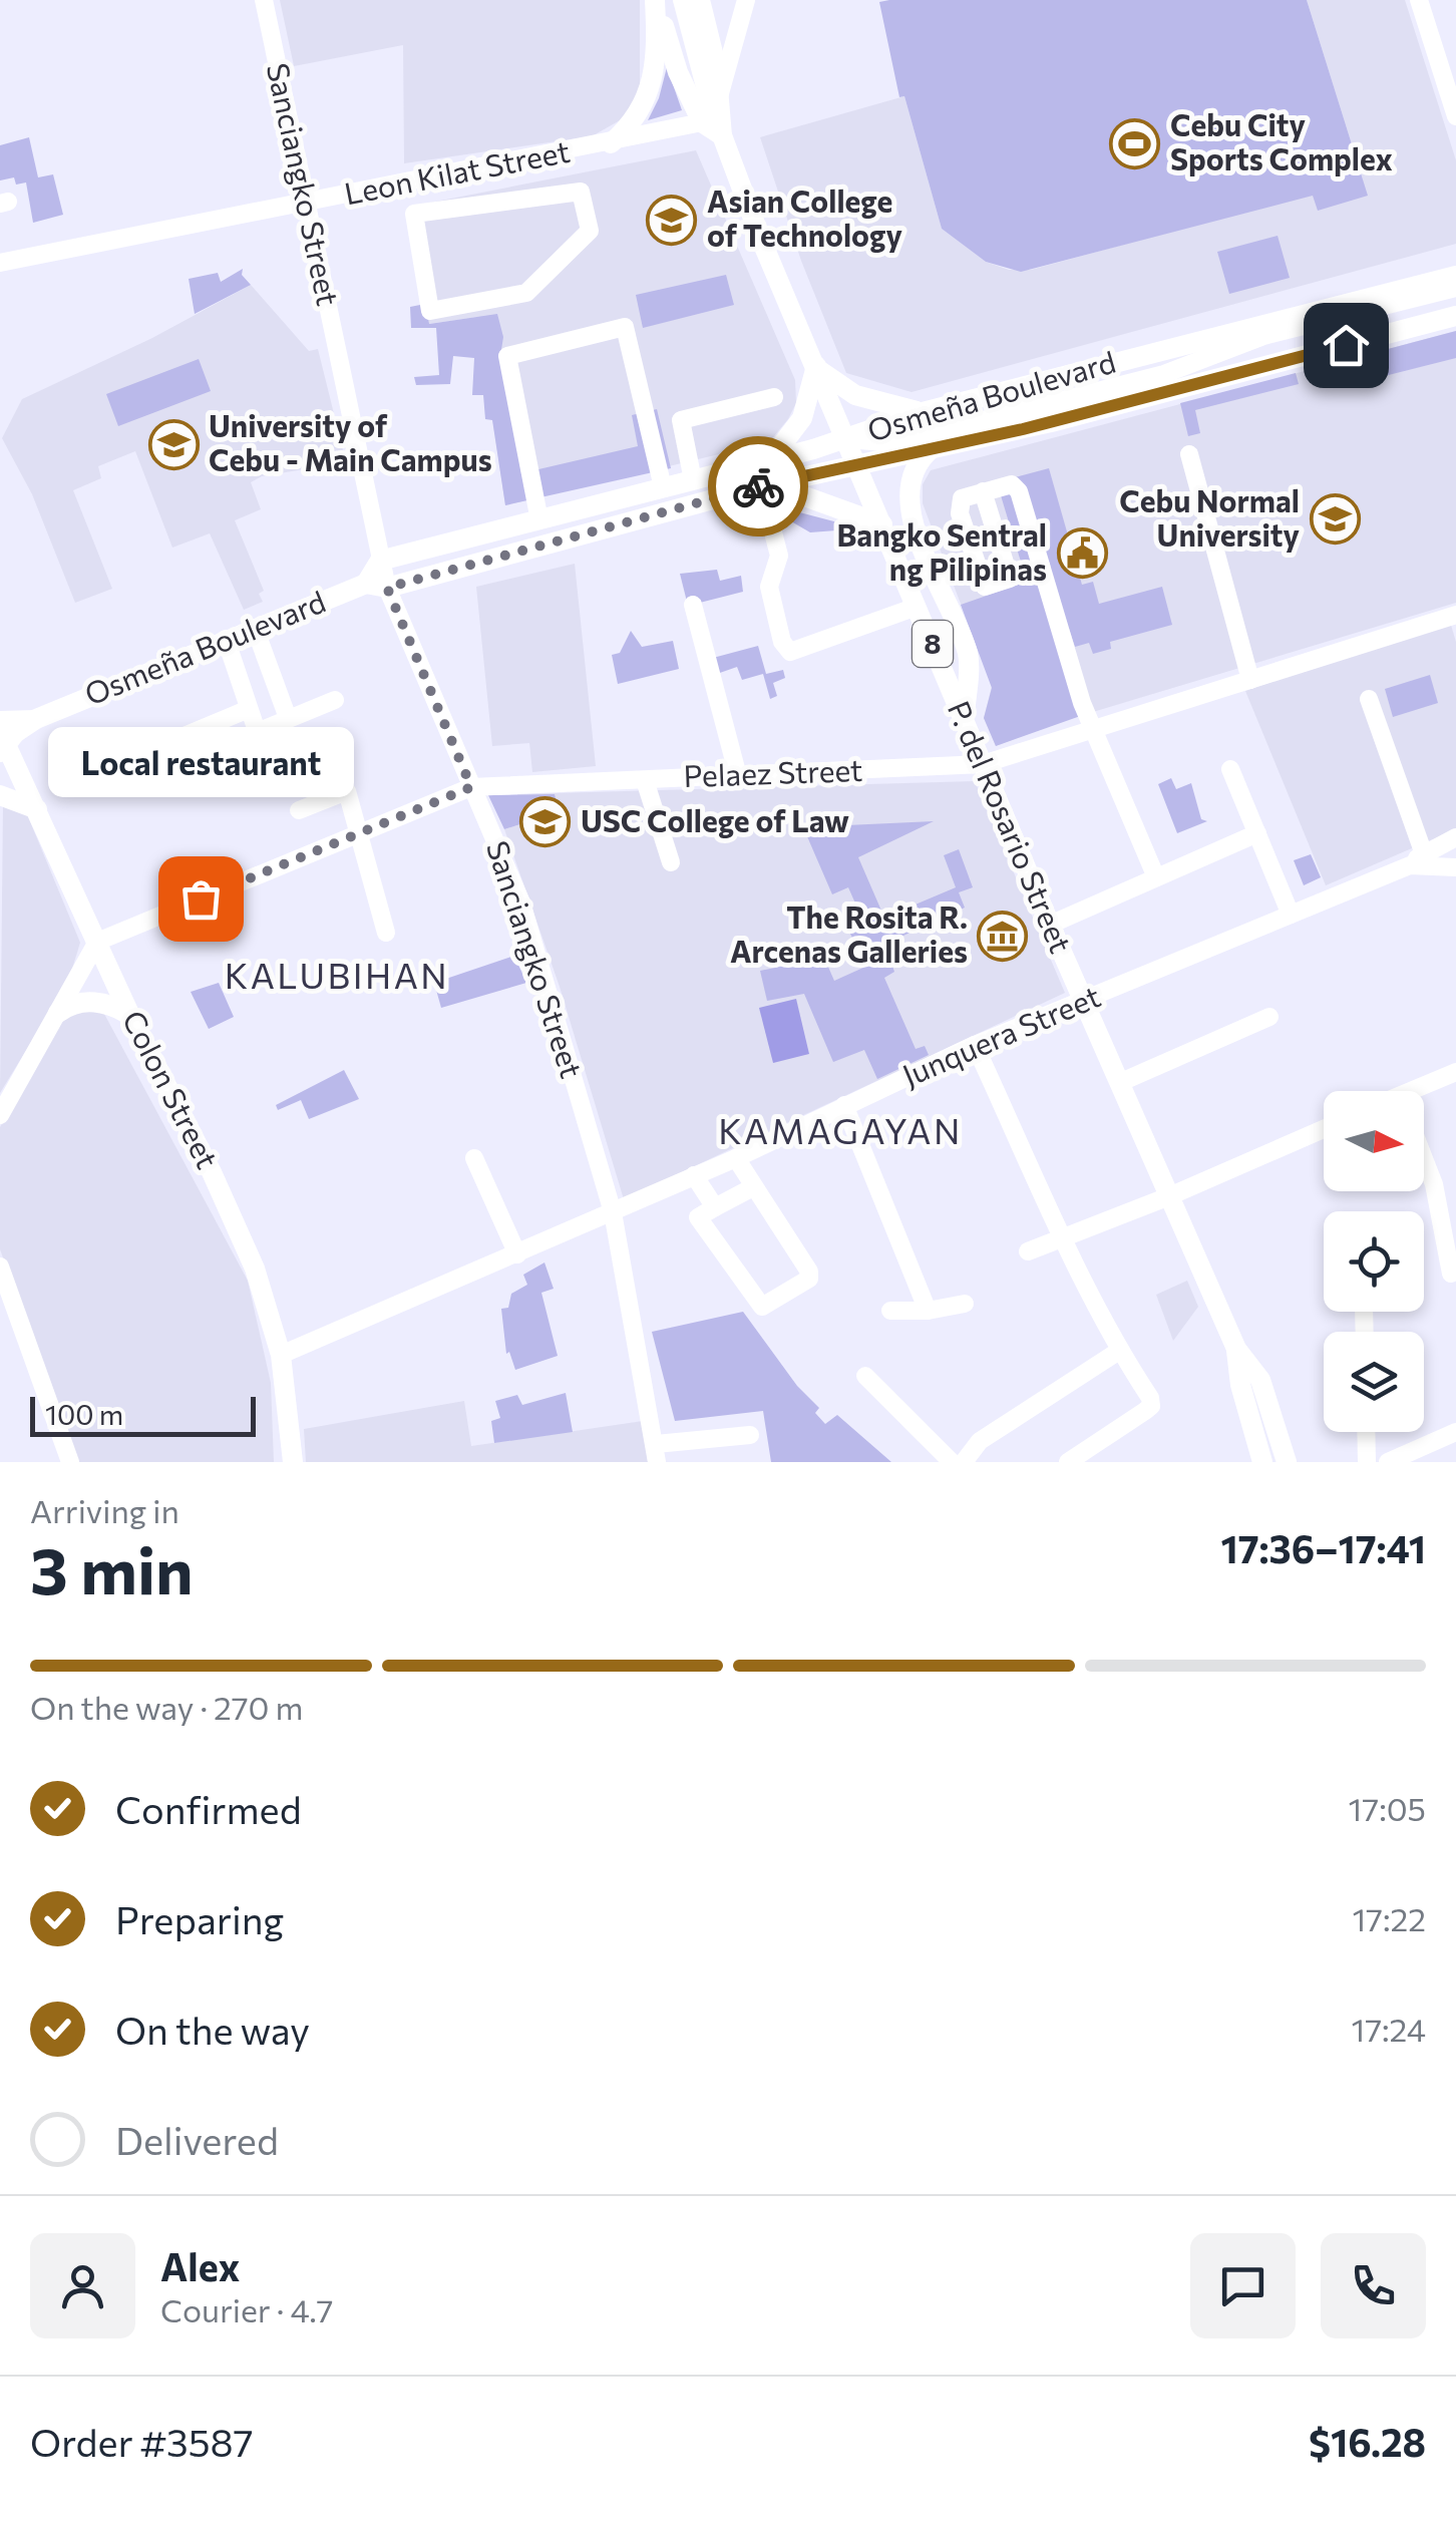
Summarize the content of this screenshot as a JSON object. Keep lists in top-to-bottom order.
{
  "streets": {
    "main road": [
      "Osmeña Boulevard",
      "8",
      "P. del Rosario Street",
      "Colon Street"
    ],
    "street": [
      "Leon Kilat Street",
      "Sanciangko Street",
      "Pelaez Street",
      "Junquera Street"
    ]
  },
  "crossings": [
    ["Leon Kilat Street", "Sanciangko Street"],
    ["Leon Kilat Street", "8"],
    ["Sanciangko Street", "Osmeña Boulevard"],
    ["Sanciangko Street", "Pelaez Street"],
    ["Sanciangko Street", "Junquera Street"],
    ["Osmeña Boulevard", "P. del Rosario Street"],
    ["Osmeña Boulevard", "Colon Street"],
    ["8", "P. del Rosario Street"],
    ["Pelaez Street", "P. del Rosario Street"],
    ["Pelaez Street", "Colon Street"],
    ["P. del Rosario Street", "Junquera Street"],
    ["Junquera Street", "Colon Street"]
  ],
  "districts": ["KALUBIHAN", "KAMAGAYAN"],
  "places": {
    "sports": ["Cebu City Sports Complex"],
    "school or university": [
      "Asian College of Technology",
      "University of Cebu - Main Campus",
      "Cebu Normal University",
      "USC College of Law"
    ],
    "public building": ["Bangko Sentral ng Pilipinas"],
    "other": ["Local restaurant"],
    "museum": ["The Rosita R. Arcenas Galleries"]
  },
  "scale_bar": "100 m",
  "north": "right",
  "page": {
    "bubble": "Local restaurant",
    "scale": "100 m",
    "heading": ["3 min", "Arriving in", "17:36–17:41"],
    "panel": [
      "Alex",
      "Courier · 4.7",
      "Order #3587",
      "$16.28"
    ],
    "bar": "On the way · 270 m",
    "list": [
      ["Confirmed", "17:05"],
      ["Preparing", "17:22"],
      ["On the way", "17:24"],
      "Delivered"
    ]
  }
}
